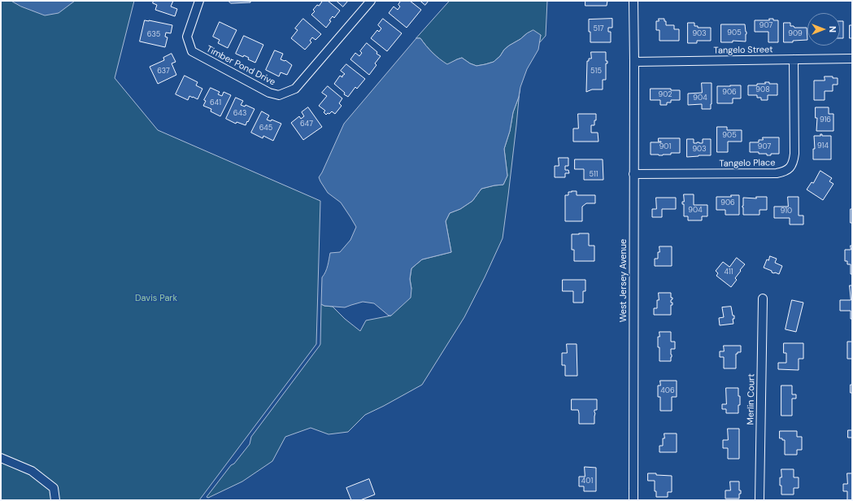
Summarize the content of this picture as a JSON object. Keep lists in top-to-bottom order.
{
  "streets": {
    "street": [
      "Tangelo Street",
      "Timber Pond Drive",
      "Tangelo Place",
      "West Jersey Avenue",
      "Merlin Court"
    ]
  },
  "crossings": [
    ["Tangelo Street", "Tangelo Place"],
    ["Tangelo Street", "West Jersey Avenue"],
    ["Tangelo Place", "West Jersey Avenue"]
  ],
  "parks": ["Davis Park"],
  "house_numbers": [
    "907",
    "517",
    "905",
    "903",
    "909",
    "635",
    "637",
    "515",
    "908",
    "906",
    "902",
    "904",
    "641",
    "643",
    "916",
    "647",
    "645",
    "905",
    "914",
    "901",
    "907",
    "903",
    "511",
    "906",
    "904",
    "910",
    "411",
    "406",
    "401"
  ],
  "north": "right"
}
